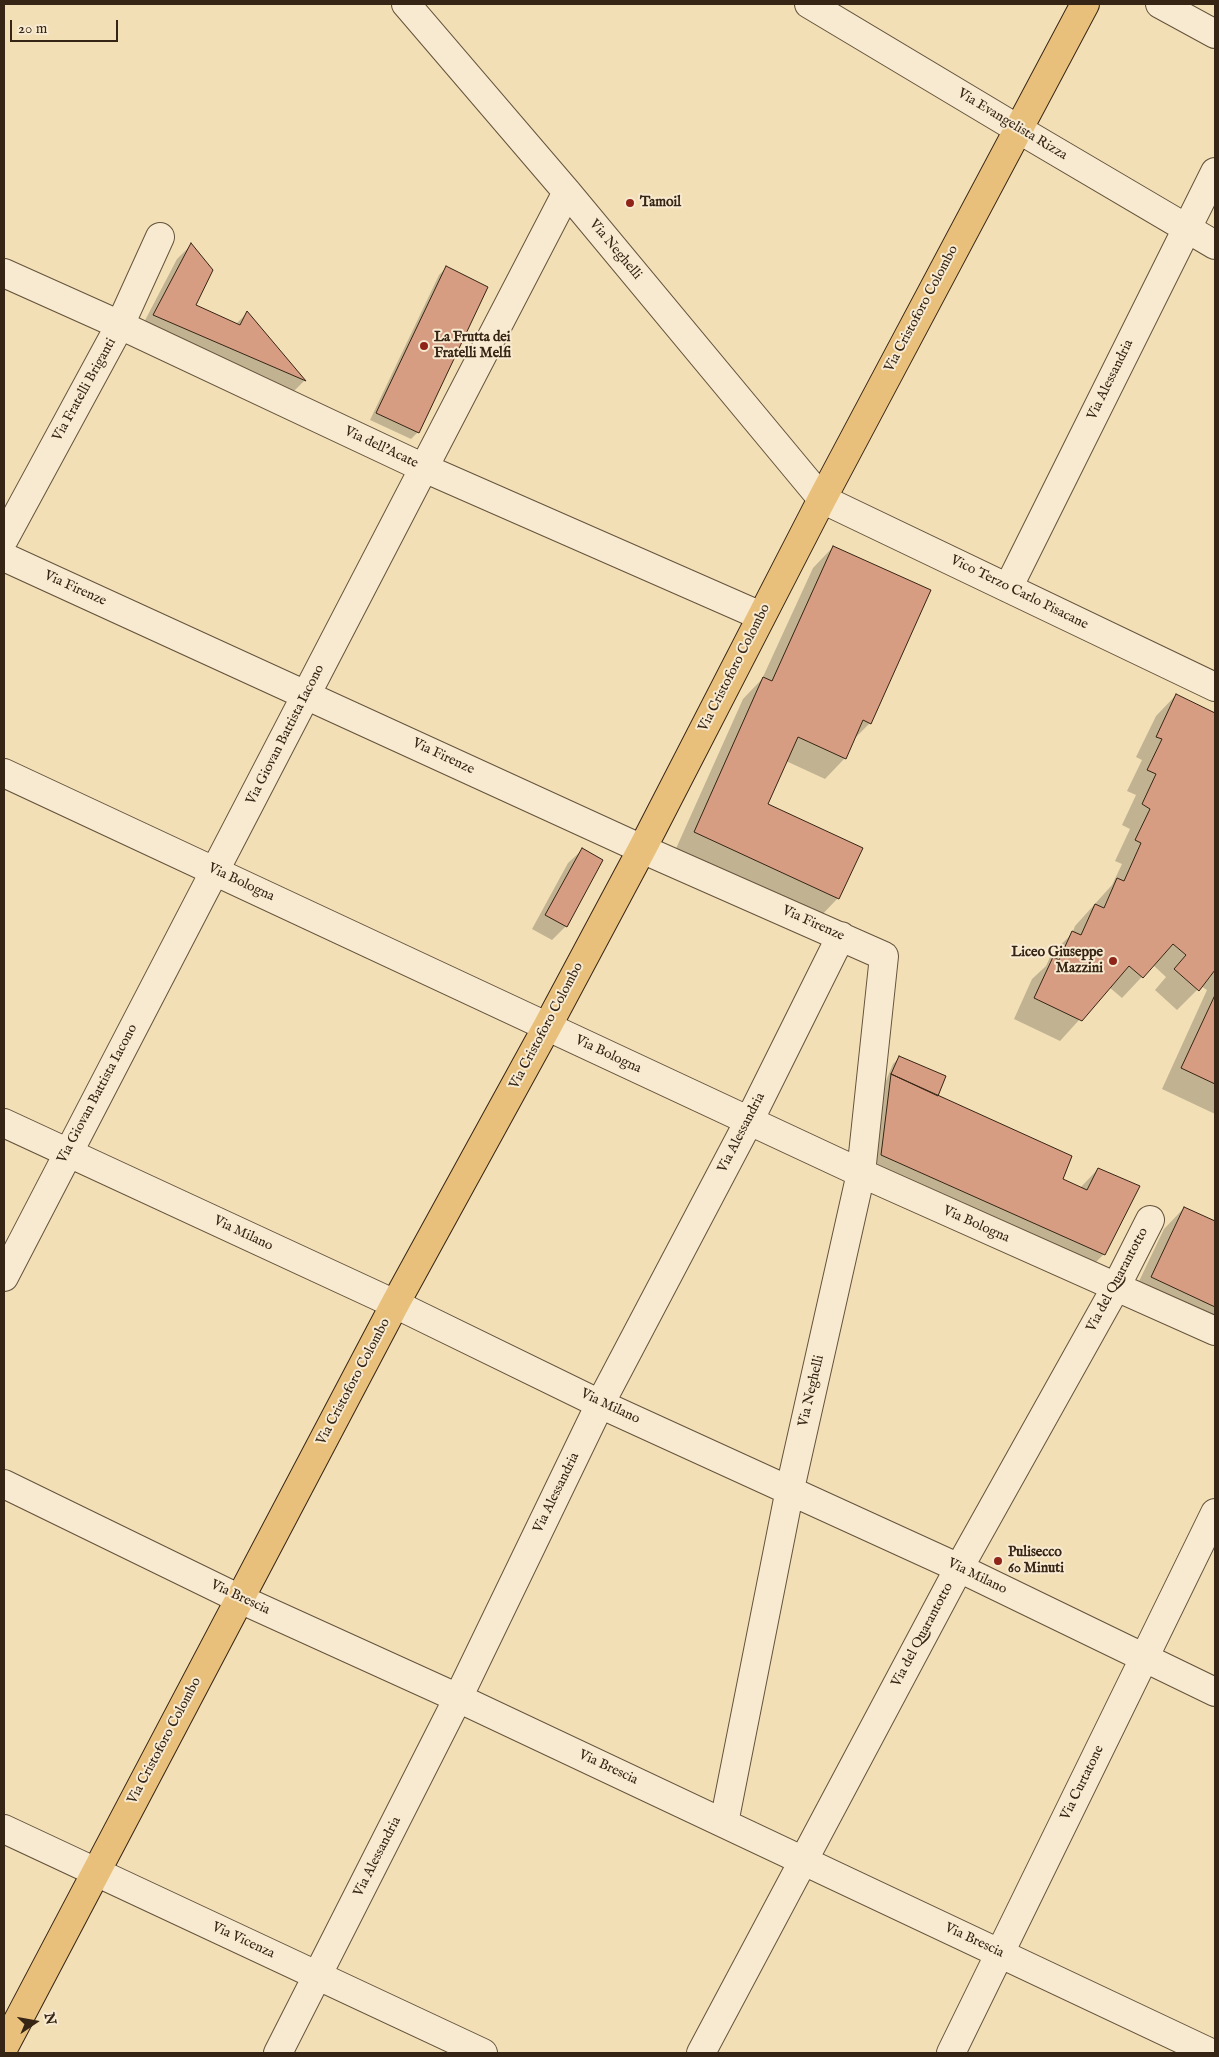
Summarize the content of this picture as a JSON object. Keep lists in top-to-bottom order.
{
  "streets": {
    "main road": ["Via Cristoforo Colombo"],
    "street": [
      "Via Evangelista Rizza",
      "Via Neghelli",
      "Via Alessandria",
      "Via Fratelli Briganti",
      "Via dell'Acate",
      "Via Firenze",
      "Vico Terzo Carlo Pisacane",
      "Via Giovan Battista Iacono",
      "Via Bologna",
      "Via Milano",
      "Via del Quarantotto",
      "Via Brescia",
      "Via Curtatone",
      "Via Vicenza"
    ]
  },
  "crossings": [
    ["Via Evangelista Rizza", "Via Cristoforo Colombo"],
    ["Via Evangelista Rizza", "Via Alessandria"],
    ["Via Neghelli", "Via Cristoforo Colombo"],
    ["Via Neghelli", "Via Firenze"],
    ["Via Neghelli", "Vico Terzo Carlo Pisacane"],
    ["Via Neghelli", "Via Giovan Battista Iacono"],
    ["Via Neghelli", "Via Bologna"],
    ["Via Neghelli", "Via Milano"],
    ["Via Neghelli", "Via Brescia"],
    ["Via Cristoforo Colombo", "Via dell'Acate"],
    ["Via Cristoforo Colombo", "Via Firenze"],
    ["Via Cristoforo Colombo", "Vico Terzo Carlo Pisacane"],
    ["Via Cristoforo Colombo", "Via Bologna"],
    ["Via Cristoforo Colombo", "Via Milano"],
    ["Via Cristoforo Colombo", "Via Brescia"],
    ["Via Cristoforo Colombo", "Via Vicenza"],
    ["Via Alessandria", "Via Firenze"],
    ["Via Alessandria", "Vico Terzo Carlo Pisacane"],
    ["Via Alessandria", "Via Bologna"],
    ["Via Alessandria", "Via Milano"],
    ["Via Alessandria", "Via Brescia"],
    ["Via Alessandria", "Via Vicenza"],
    ["Via Fratelli Briganti", "Via dell'Acate"],
    ["Via dell'Acate", "Via Giovan Battista Iacono"],
    ["Via Firenze", "Via Giovan Battista Iacono"],
    ["Via Giovan Battista Iacono", "Via Bologna"],
    ["Via Giovan Battista Iacono", "Via Milano"],
    ["Via Bologna", "Via del Quarantotto"],
    ["Via Milano", "Via del Quarantotto"],
    ["Via Milano", "Via Curtatone"],
    ["Via del Quarantotto", "Via Brescia"],
    ["Via Brescia", "Via Curtatone"]
  ],
  "places": [
    "Tamoil",
    "La Frutta dei Fratelli Melfi",
    "Liceo Giuseppe Mazzini",
    "Pulisecco 60 Minuti"
  ],
  "scale_bar": "20 m",
  "north": "right"
}
